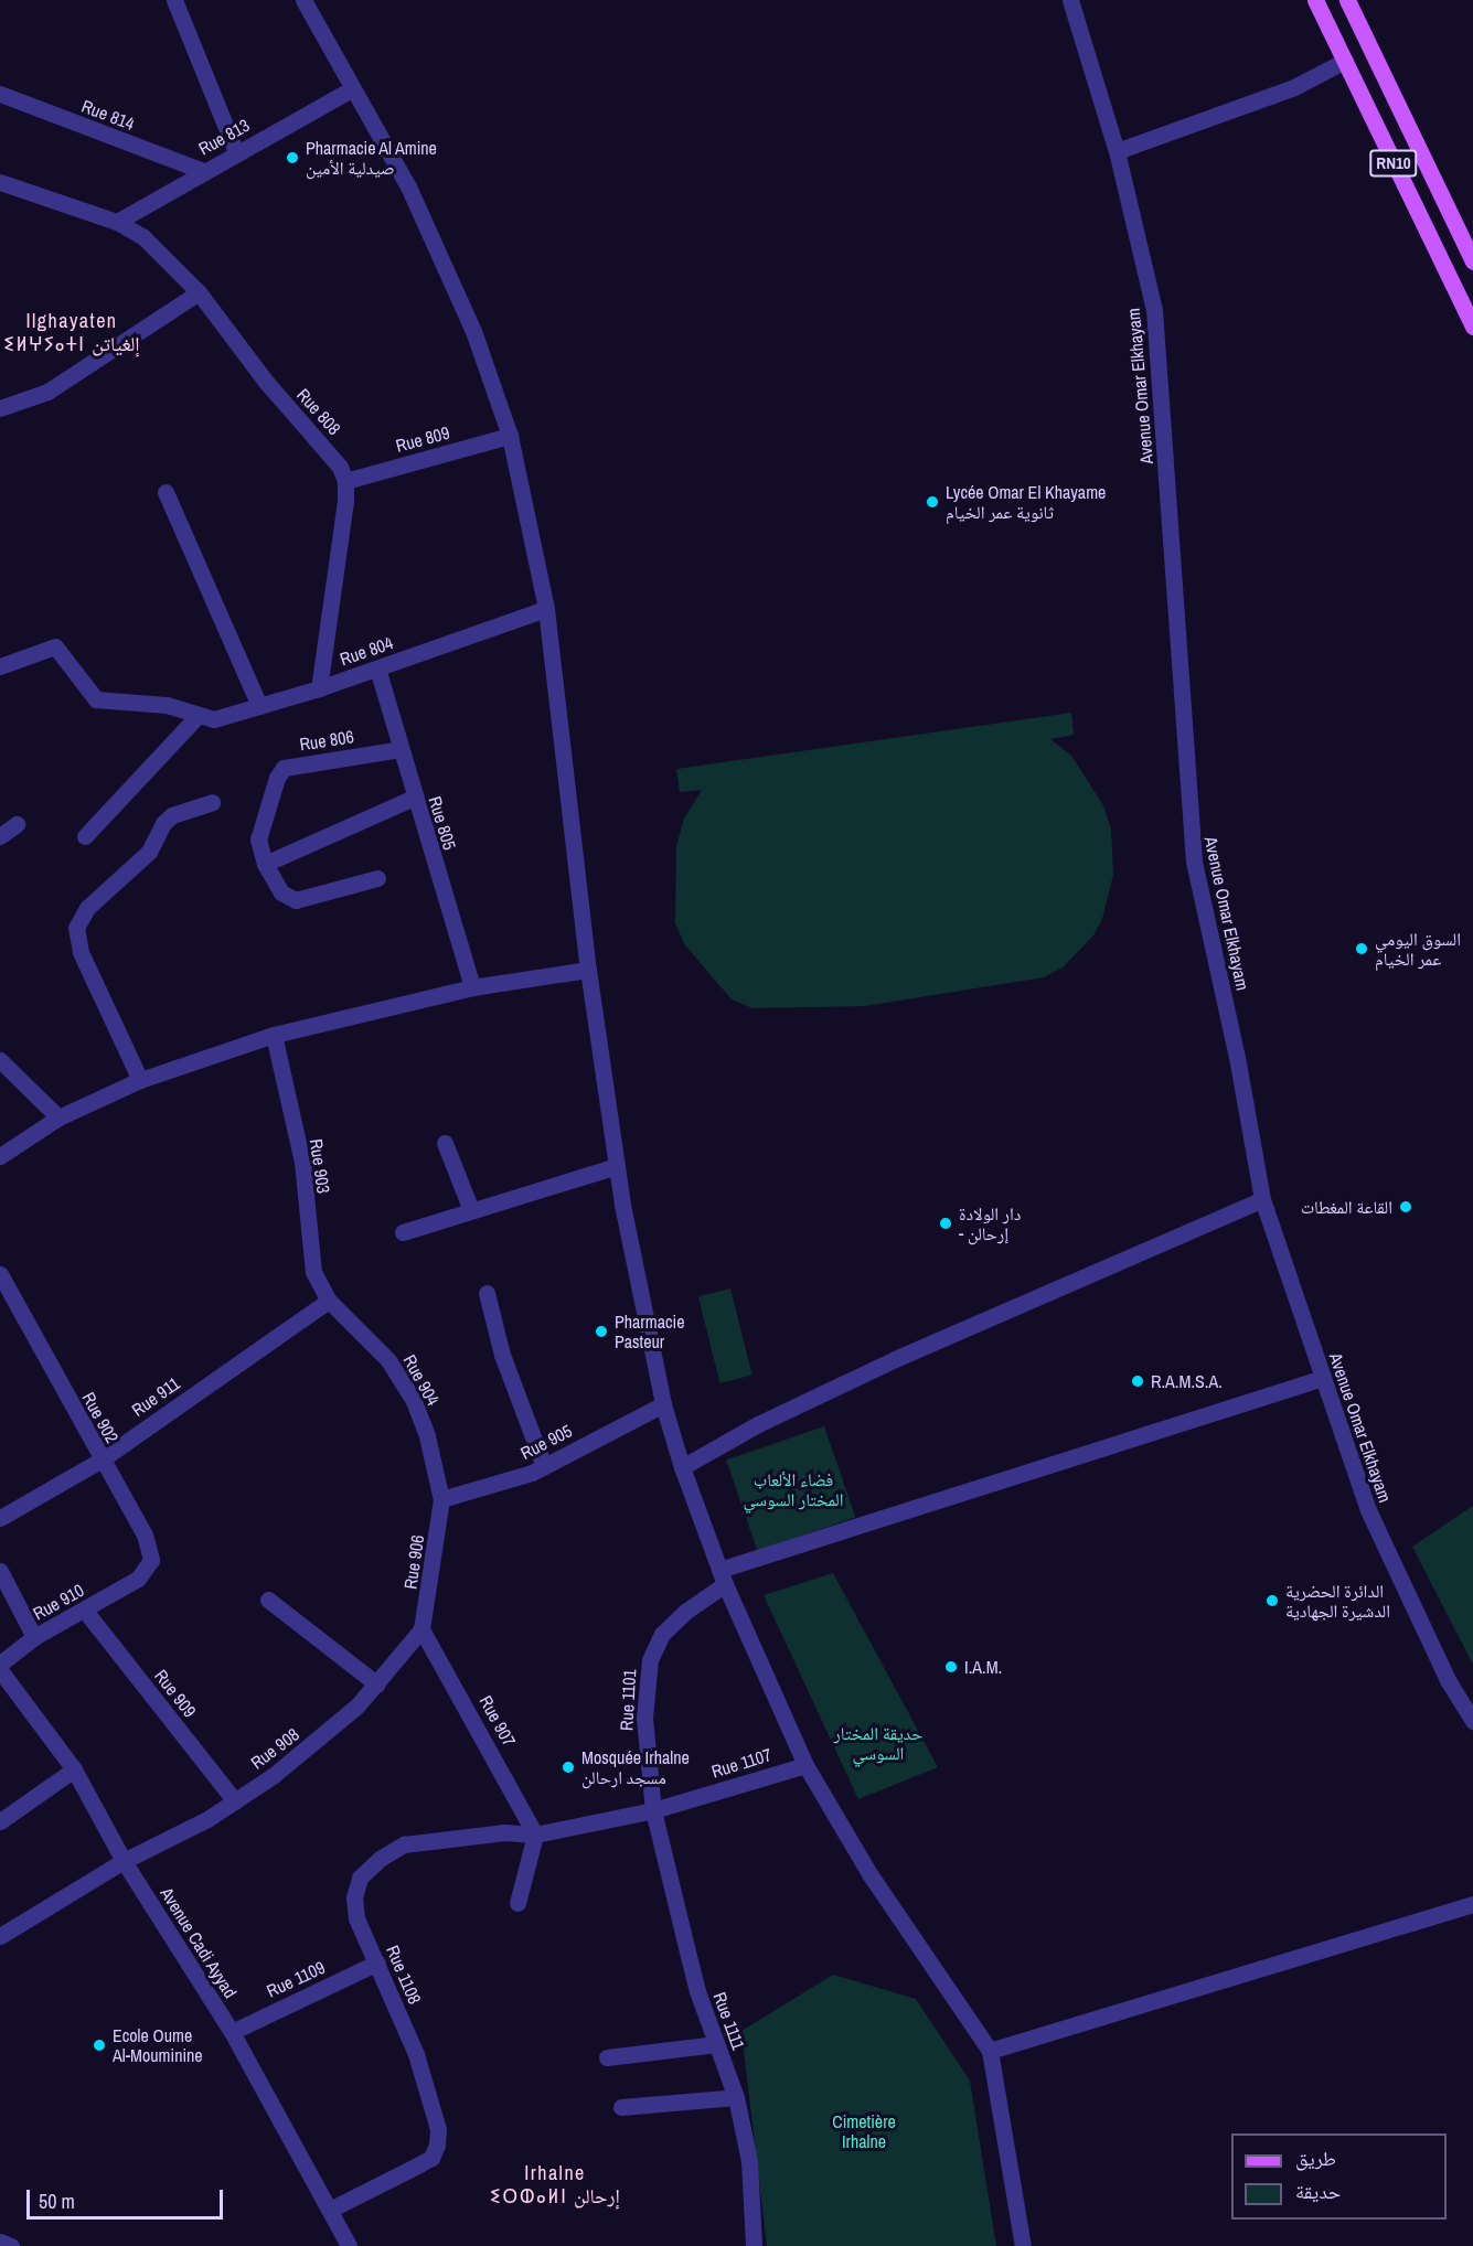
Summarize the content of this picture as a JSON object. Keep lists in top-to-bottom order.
{
  "streets": {
    "main road": ["RN10"],
    "street": [
      "Rue 814",
      "Rue 813",
      "Avenue Omar Elkhayam",
      "Rue 808",
      "Rue 809",
      "Rue 804",
      "Rue 806",
      "Rue 805",
      "Rue 903",
      "Rue 904",
      "Rue 911",
      "Rue 902",
      "Rue 905",
      "Rue 906",
      "Rue 910",
      "Rue 909",
      "Rue 1101",
      "Rue 907",
      "Rue 908",
      "Rue 1107",
      "Avenue Cadi Ayyad",
      "Rue 1108",
      "Rue 1109",
      "Rue 1111"
    ]
  },
  "crossings": [
    ["Rue 814", "Rue 813"],
    ["Rue 813", "Rue 808"],
    ["Avenue Omar Elkhayam", "Rue 1101"],
    ["Rue 808", "Rue 809"],
    ["Rue 804", "Rue 805"],
    ["Rue 806", "Rue 805"],
    ["Rue 903", "Rue 904"],
    ["Rue 903", "Rue 911"],
    ["Rue 904", "Rue 911"],
    ["Rue 904", "Rue 905"],
    ["Rue 904", "Rue 906"],
    ["Rue 911", "Rue 902"],
    ["Rue 902", "Rue 910"],
    ["Rue 905", "Rue 906"],
    ["Rue 906", "Rue 907"],
    ["Rue 906", "Rue 908"],
    ["Rue 910", "Rue 909"],
    ["Rue 909", "Rue 908"],
    ["Rue 1101", "Rue 1107"],
    ["Rue 1101", "Rue 1111"],
    ["Rue 907", "Rue 908"],
    ["Rue 907", "Rue 1107"],
    ["Rue 907", "Rue 1108"],
    ["Rue 908", "Avenue Cadi Ayyad"],
    ["Rue 1107", "Rue 1108"],
    ["Rue 1107", "Rue 1111"],
    ["Avenue Cadi Ayyad", "Rue 1108"],
    ["Avenue Cadi Ayyad", "Rue 1109"],
    ["Rue 1108", "Rue 1109"]
  ],
  "districts": ["Ilghayaten ⵉⵍⵖⵢⴰⵜⵏ إلغياتن", "Irhalne ⵉⵔⵀⴰⵍⵏ إرحالن"],
  "parks": ["فضاء الألعاب المختار السوسي", "حديقة المختار السوسي", "Cimetière Irhalne"],
  "places": [
    "Pharmacie Al Amine صيدلية الأمين",
    "Lycée Omar El Khayame ثانوية عمر الخيام",
    "السوق اليومي عمر الخيام",
    "القاعة المغطات",
    "دار الولادة - إرحالن",
    "Pharmacie Pasteur",
    "R.A.M.S.A.",
    "الدائرة الحضرية الدشيرة الجهادية",
    "I.A.M.",
    "Mosquée Irhalne مسجد ارحالن",
    "Ecole Oume Al-Mouminine"
  ],
  "legend": ["طريق", "حديقة"],
  "scale_bar": "50 m"
}
